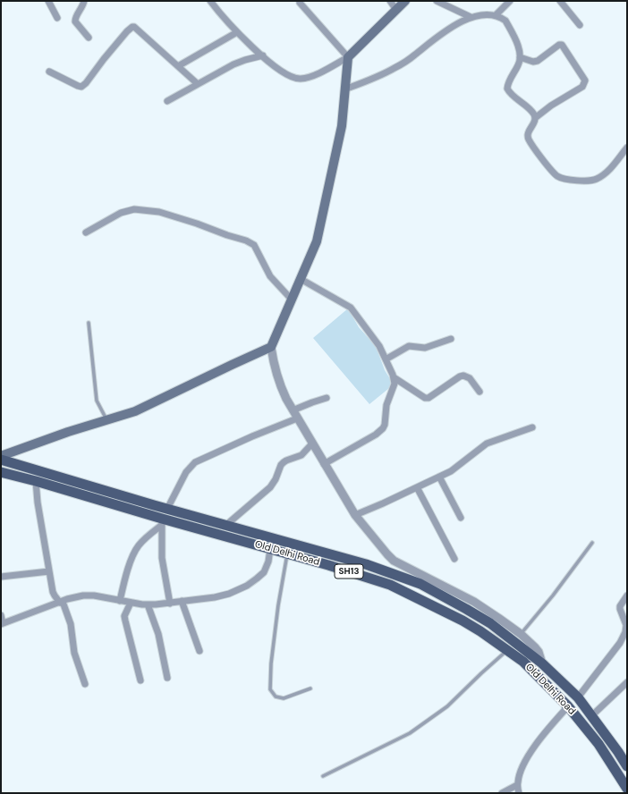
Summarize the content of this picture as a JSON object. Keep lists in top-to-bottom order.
{
  "streets": {
    "main road": ["Old Delhi Road", "SH13"]
  }
}
